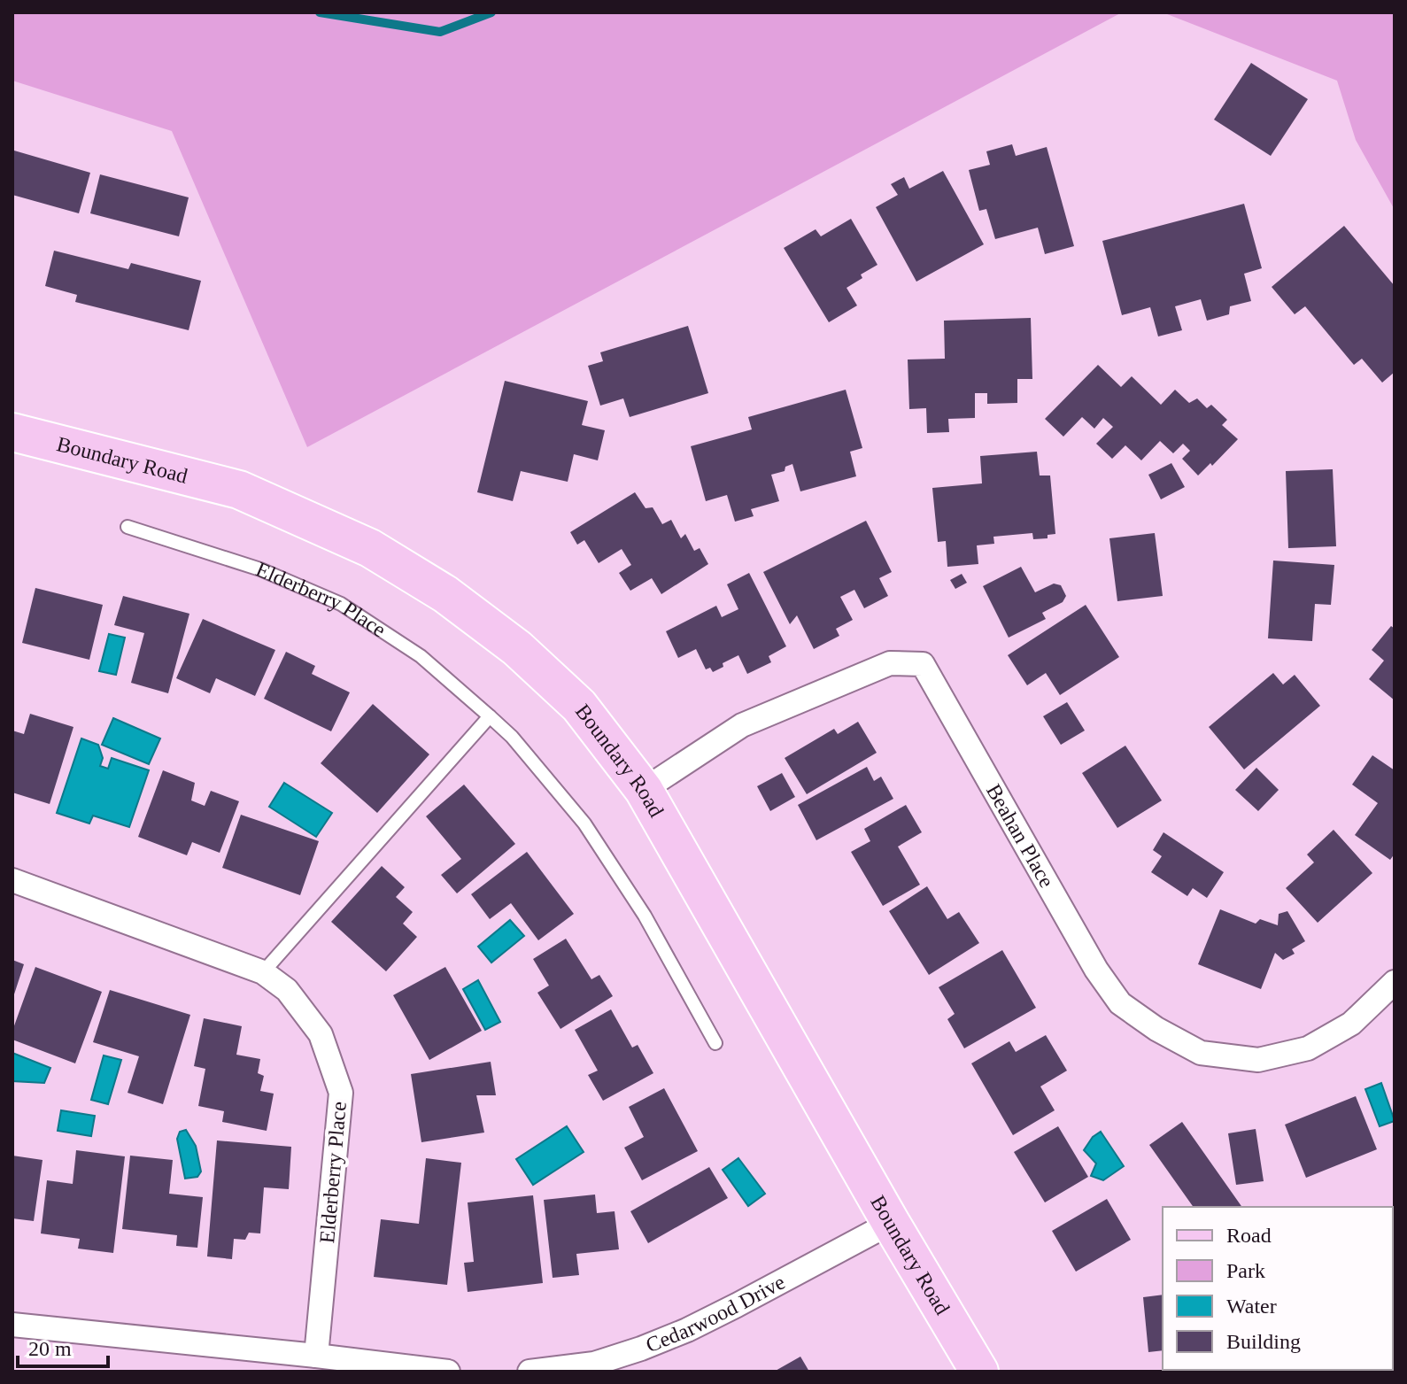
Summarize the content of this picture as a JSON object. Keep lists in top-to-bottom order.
{
  "streets": {
    "main road": ["Boundary Road"],
    "street": ["Elderberry Place", "Beahan Place", "Cedarwood Drive"]
  },
  "crossings": [
    ["Boundary Road", "Beahan Place"],
    ["Boundary Road", "Cedarwood Drive"]
  ],
  "legend": [
    "Road",
    "Park",
    "Water",
    "Building"
  ],
  "scale_bar": "20 m"
}
